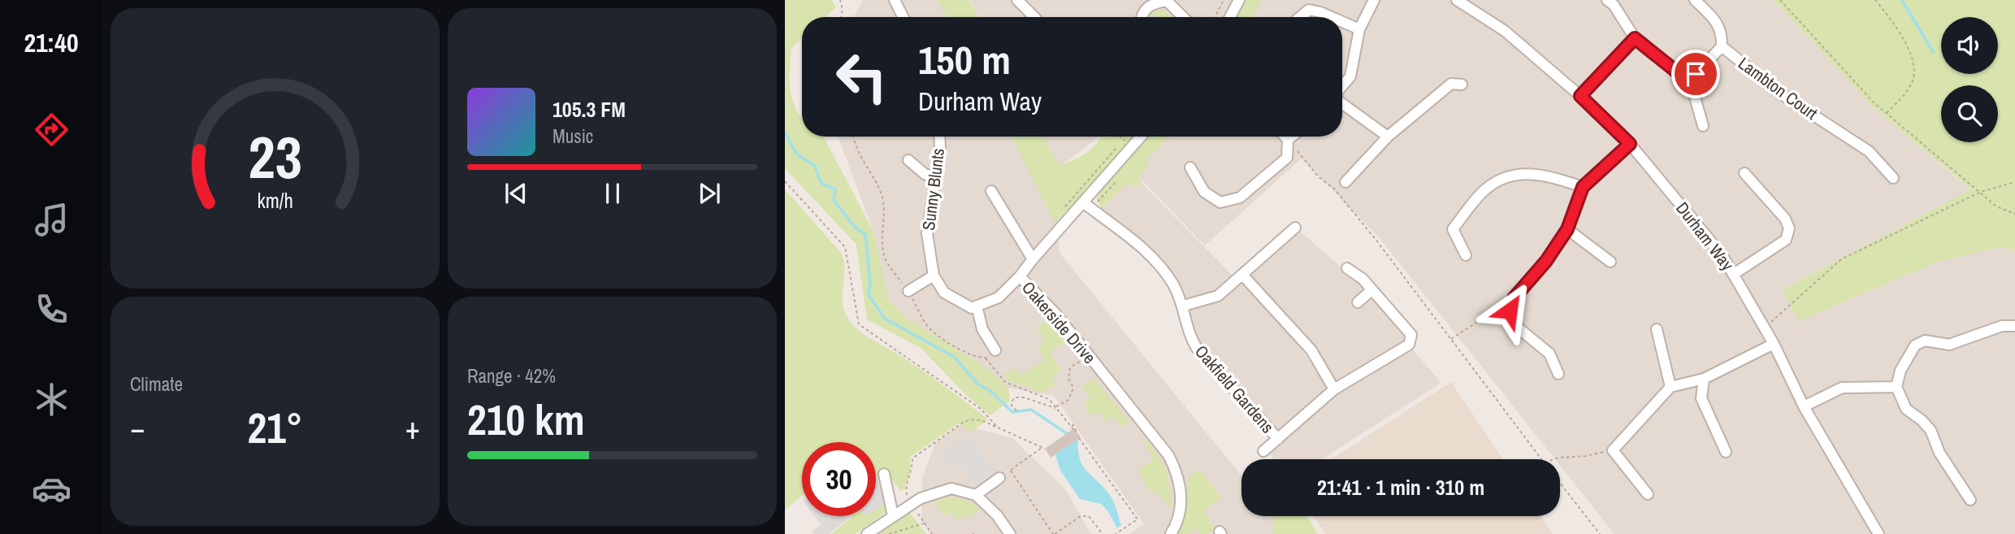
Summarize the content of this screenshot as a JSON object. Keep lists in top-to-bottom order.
{
  "streets": {
    "street": [
      "Lambton Court",
      "Sunny Blunts",
      "Durham Way",
      "Oakerside Drive",
      "Oakfield Gardens"
    ]
  },
  "crossings": [
    ["Oakerside Drive", "Oakfield Gardens"]
  ],
  "page": {
    "tabs": "21:40",
    "turn": ["150 m", "Durham Way"],
    "song": ["105.3 FM", "Music"],
    "tile": [
      "Climate",
      ["Range · 42%", "210 km"]
    ],
    "heat": ["−", "21°", "+"],
    "limit": "30",
    "trip": "21:41 · 1 min · 310 m",
    "gauge": ["23", "km/h"]
  }
}
